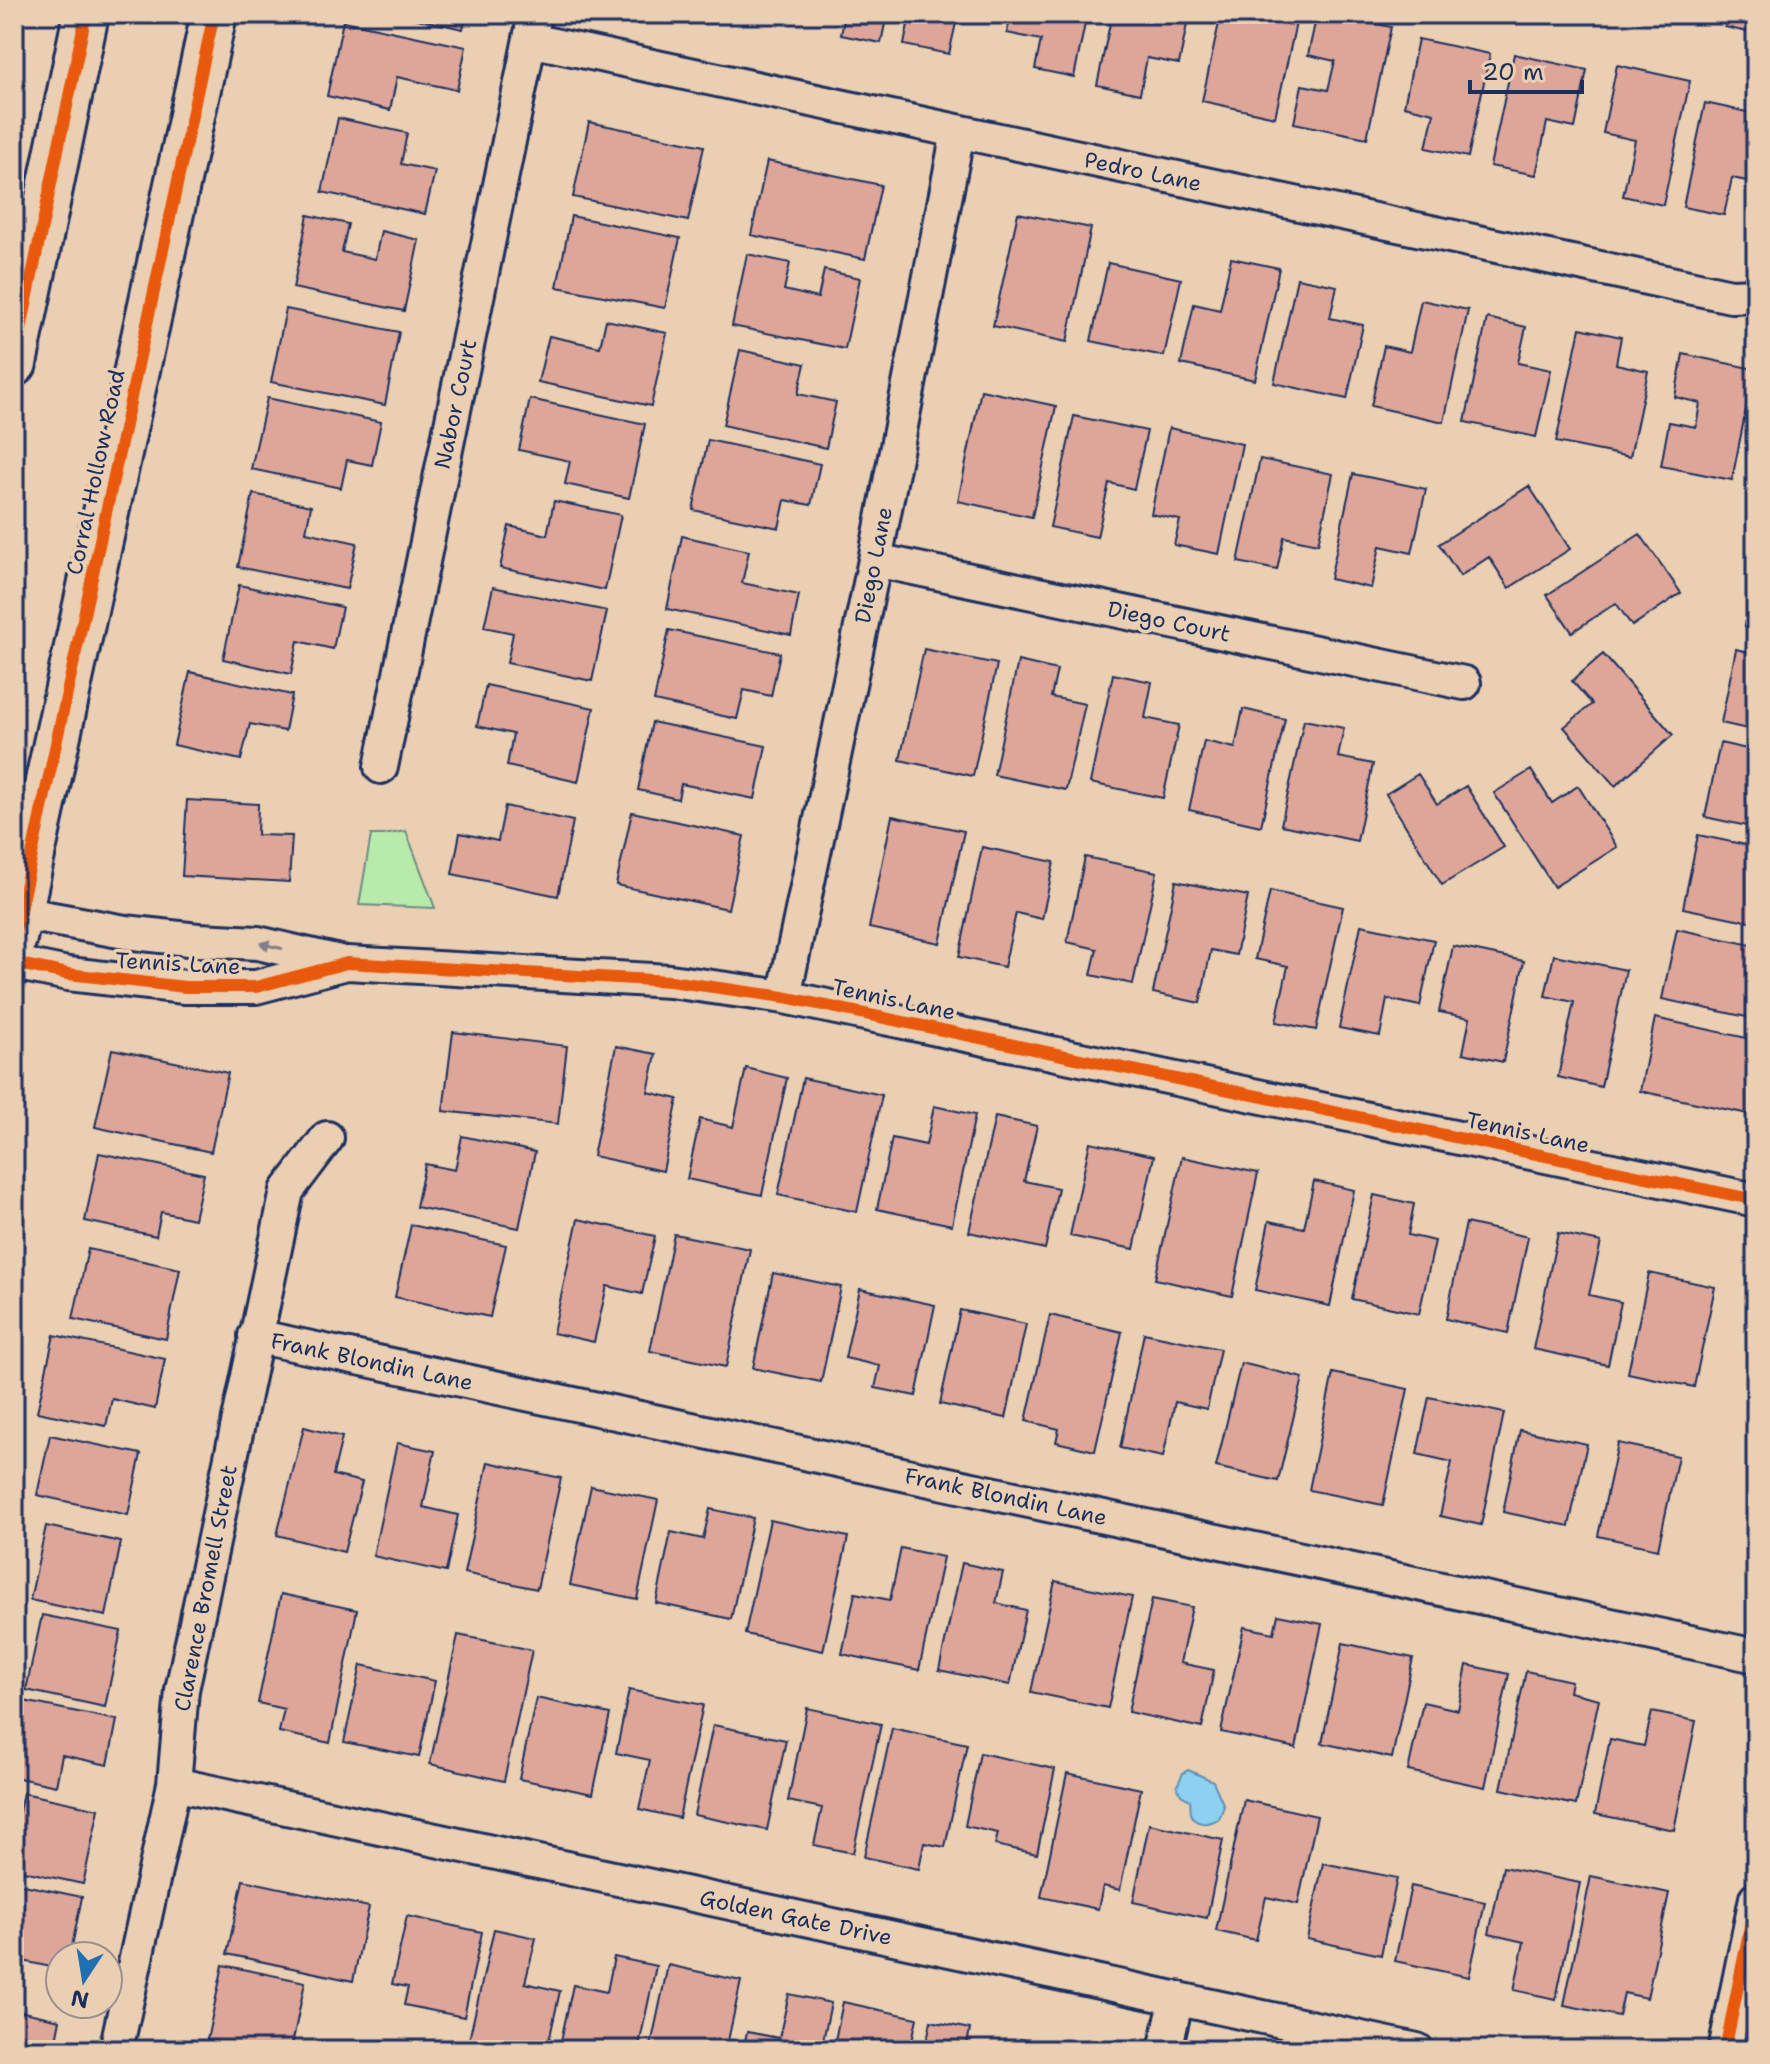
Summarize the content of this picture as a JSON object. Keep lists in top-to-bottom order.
{
  "streets": {
    "main road": ["Corral Hollow Road"],
    "street": [
      "Pedro Lane",
      "Nabor Court",
      "Diego Lane",
      "Diego Court",
      "Tennis Lane",
      "Frank Blondin Lane",
      "Clarence Bromell Street",
      "Golden Gate Drive"
    ]
  },
  "crossings": [
    ["Pedro Lane", "Nabor Court"],
    ["Pedro Lane", "Diego Lane"],
    ["Diego Lane", "Diego Court"],
    ["Diego Lane", "Tennis Lane"],
    ["Frank Blondin Lane", "Clarence Bromell Street"],
    ["Clarence Bromell Street", "Golden Gate Drive"]
  ],
  "scale_bar": "20 m",
  "north": "bottom"
}
